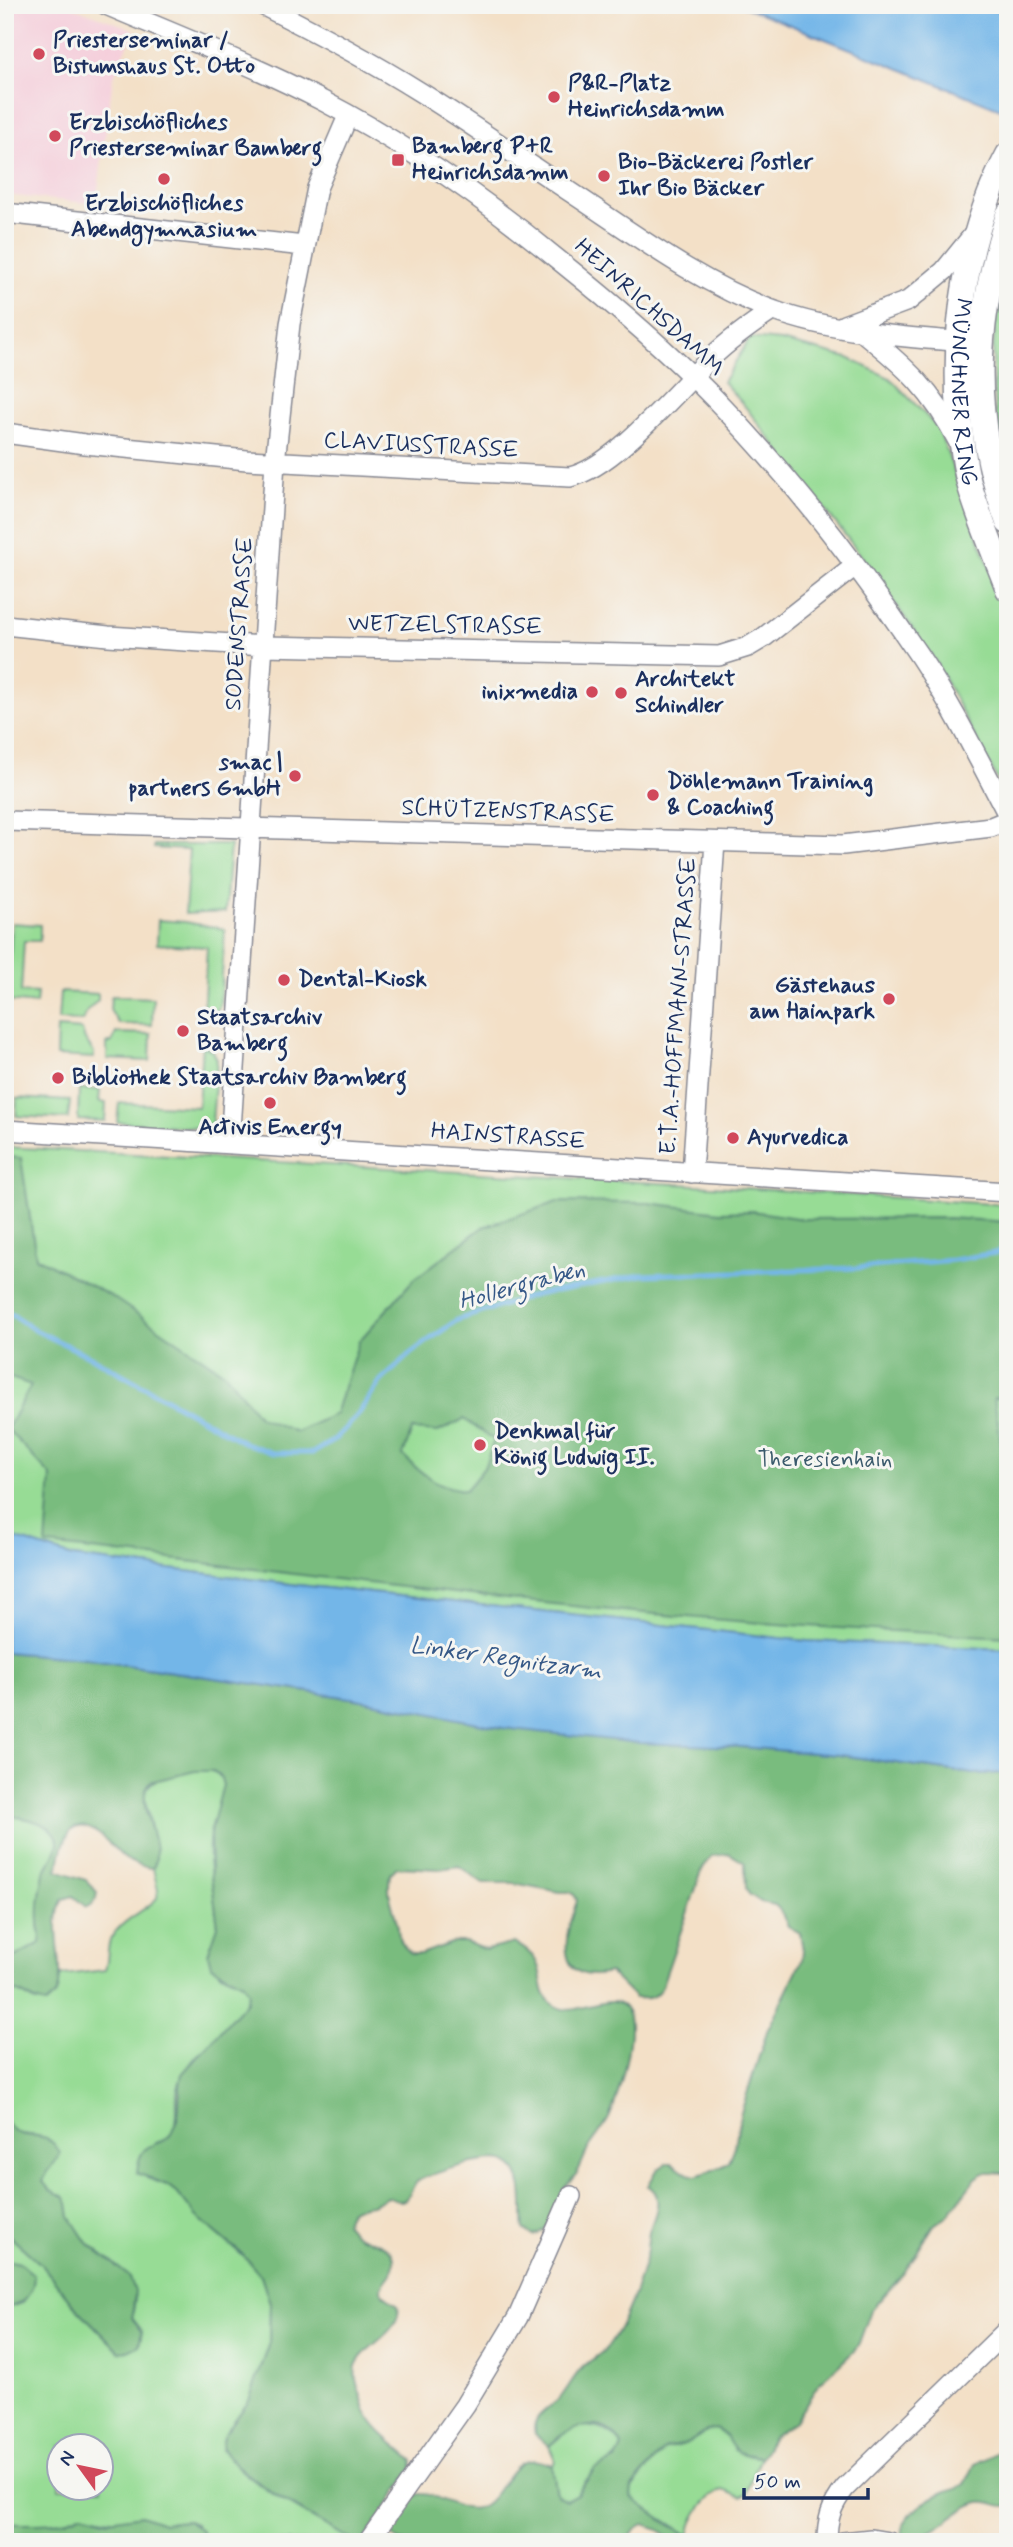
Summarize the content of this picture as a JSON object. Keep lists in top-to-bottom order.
{
  "streets": {
    "main road": ["MÜNCHNER RING"],
    "street": [
      "HEINRICHSDAMM",
      "CLAVIUSSTRASSE",
      "SODENSTRASSE",
      "WETZELSTRASSE",
      "SCHÜTZENSTRASSE",
      "E.T.A.-HOFFMANN-STRASSE",
      "HAINSTRASSE"
    ]
  },
  "crossings": [
    ["HEINRICHSDAMM", "CLAVIUSSTRASSE"],
    ["HEINRICHSDAMM", "SODENSTRASSE"],
    ["HEINRICHSDAMM", "WETZELSTRASSE"],
    ["HEINRICHSDAMM", "SCHÜTZENSTRASSE"],
    ["CLAVIUSSTRASSE", "SODENSTRASSE"],
    ["SODENSTRASSE", "WETZELSTRASSE"],
    ["SODENSTRASSE", "SCHÜTZENSTRASSE"],
    ["SODENSTRASSE", "HAINSTRASSE"],
    ["SCHÜTZENSTRASSE", "E.T.A.-HOFFMANN-STRASSE"],
    ["E.T.A.-HOFFMANN-STRASSE", "HAINSTRASSE"]
  ],
  "water": ["Hollergraben", "Linker Regnitzarm"],
  "parks": ["Theresienhain"],
  "places": {
    "other": [
      "Priesterseminar / Bistumshaus St. Otto",
      "P&R-Platz Heinrichsdamm",
      "Erzbischöfliches Priesterseminar Bamberg",
      "Bio-Bäckerei Postler Ihr Bio Bäcker",
      "Erzbischöfliches Abendgymnasium",
      "inixmedia",
      "Architekt Schindler",
      "smac | partners GmbH",
      "Döhlemann Training & Coaching",
      "Dental-Kiosk",
      "Gästehaus am Hainpark",
      "Staatsarchiv Bamberg",
      "Bibliothek Staatsarchiv Bamberg",
      "Activis Energy",
      "Ayurvedica",
      "Denkmal für König Ludwig II."
    ],
    "transit": ["Bamberg P+R Heinrichsdamm"]
  },
  "scale_bar": "50 m",
  "north": "top left"
}
